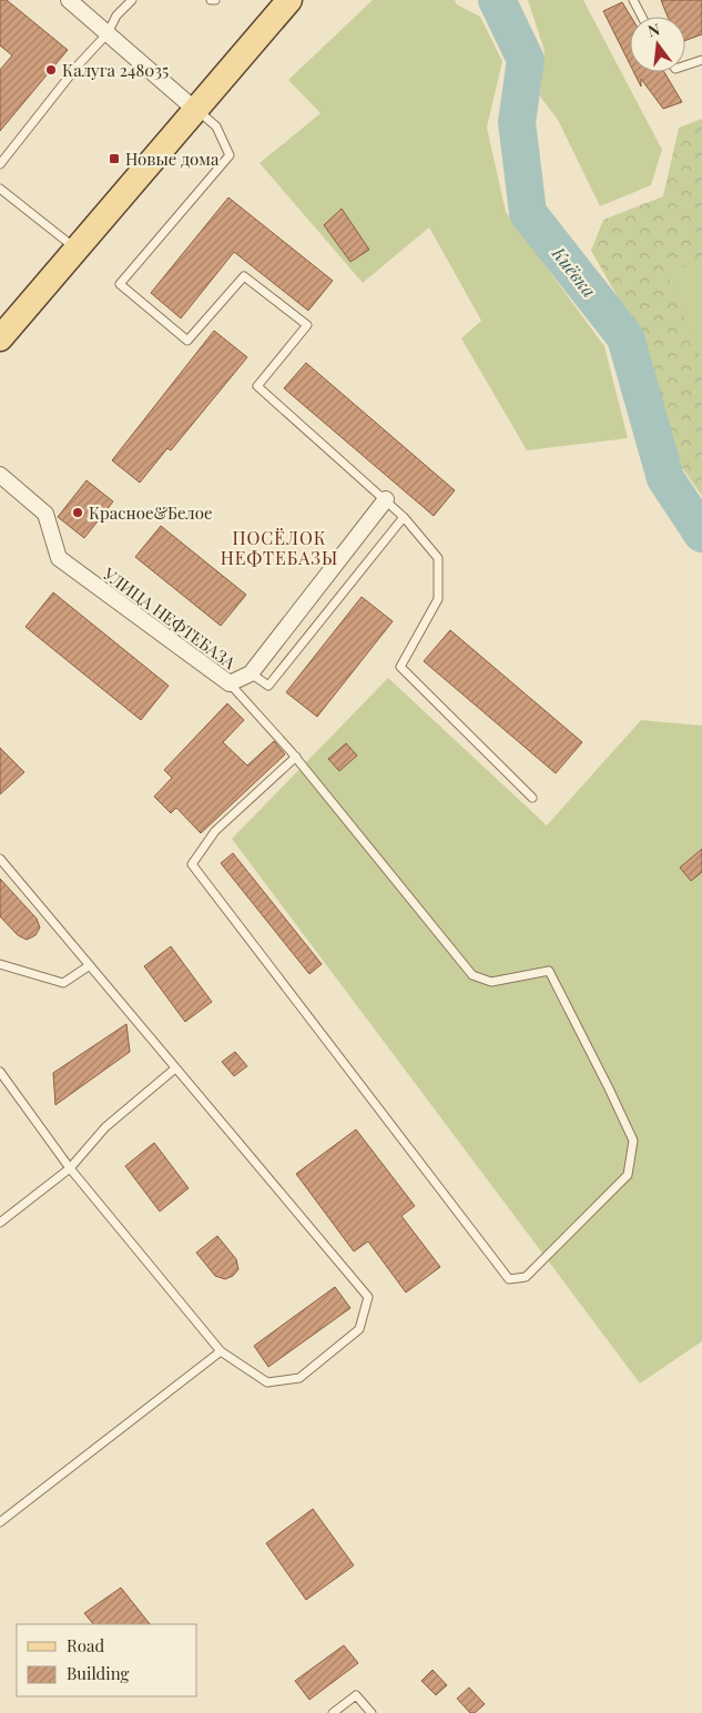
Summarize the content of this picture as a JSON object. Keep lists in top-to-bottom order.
{
  "streets": {
    "street": ["УЛИЦА НЕФТЕБАЗА"]
  },
  "districts": ["ПОСЁЛОК НЕФТЕБАЗЫ"],
  "water": ["Киёвка"],
  "places": {
    "other": ["Калуга 248035", "Красное&Белое"],
    "transit": ["Новые дома"]
  },
  "legend": ["Road", "Building"],
  "north": "top"
}
